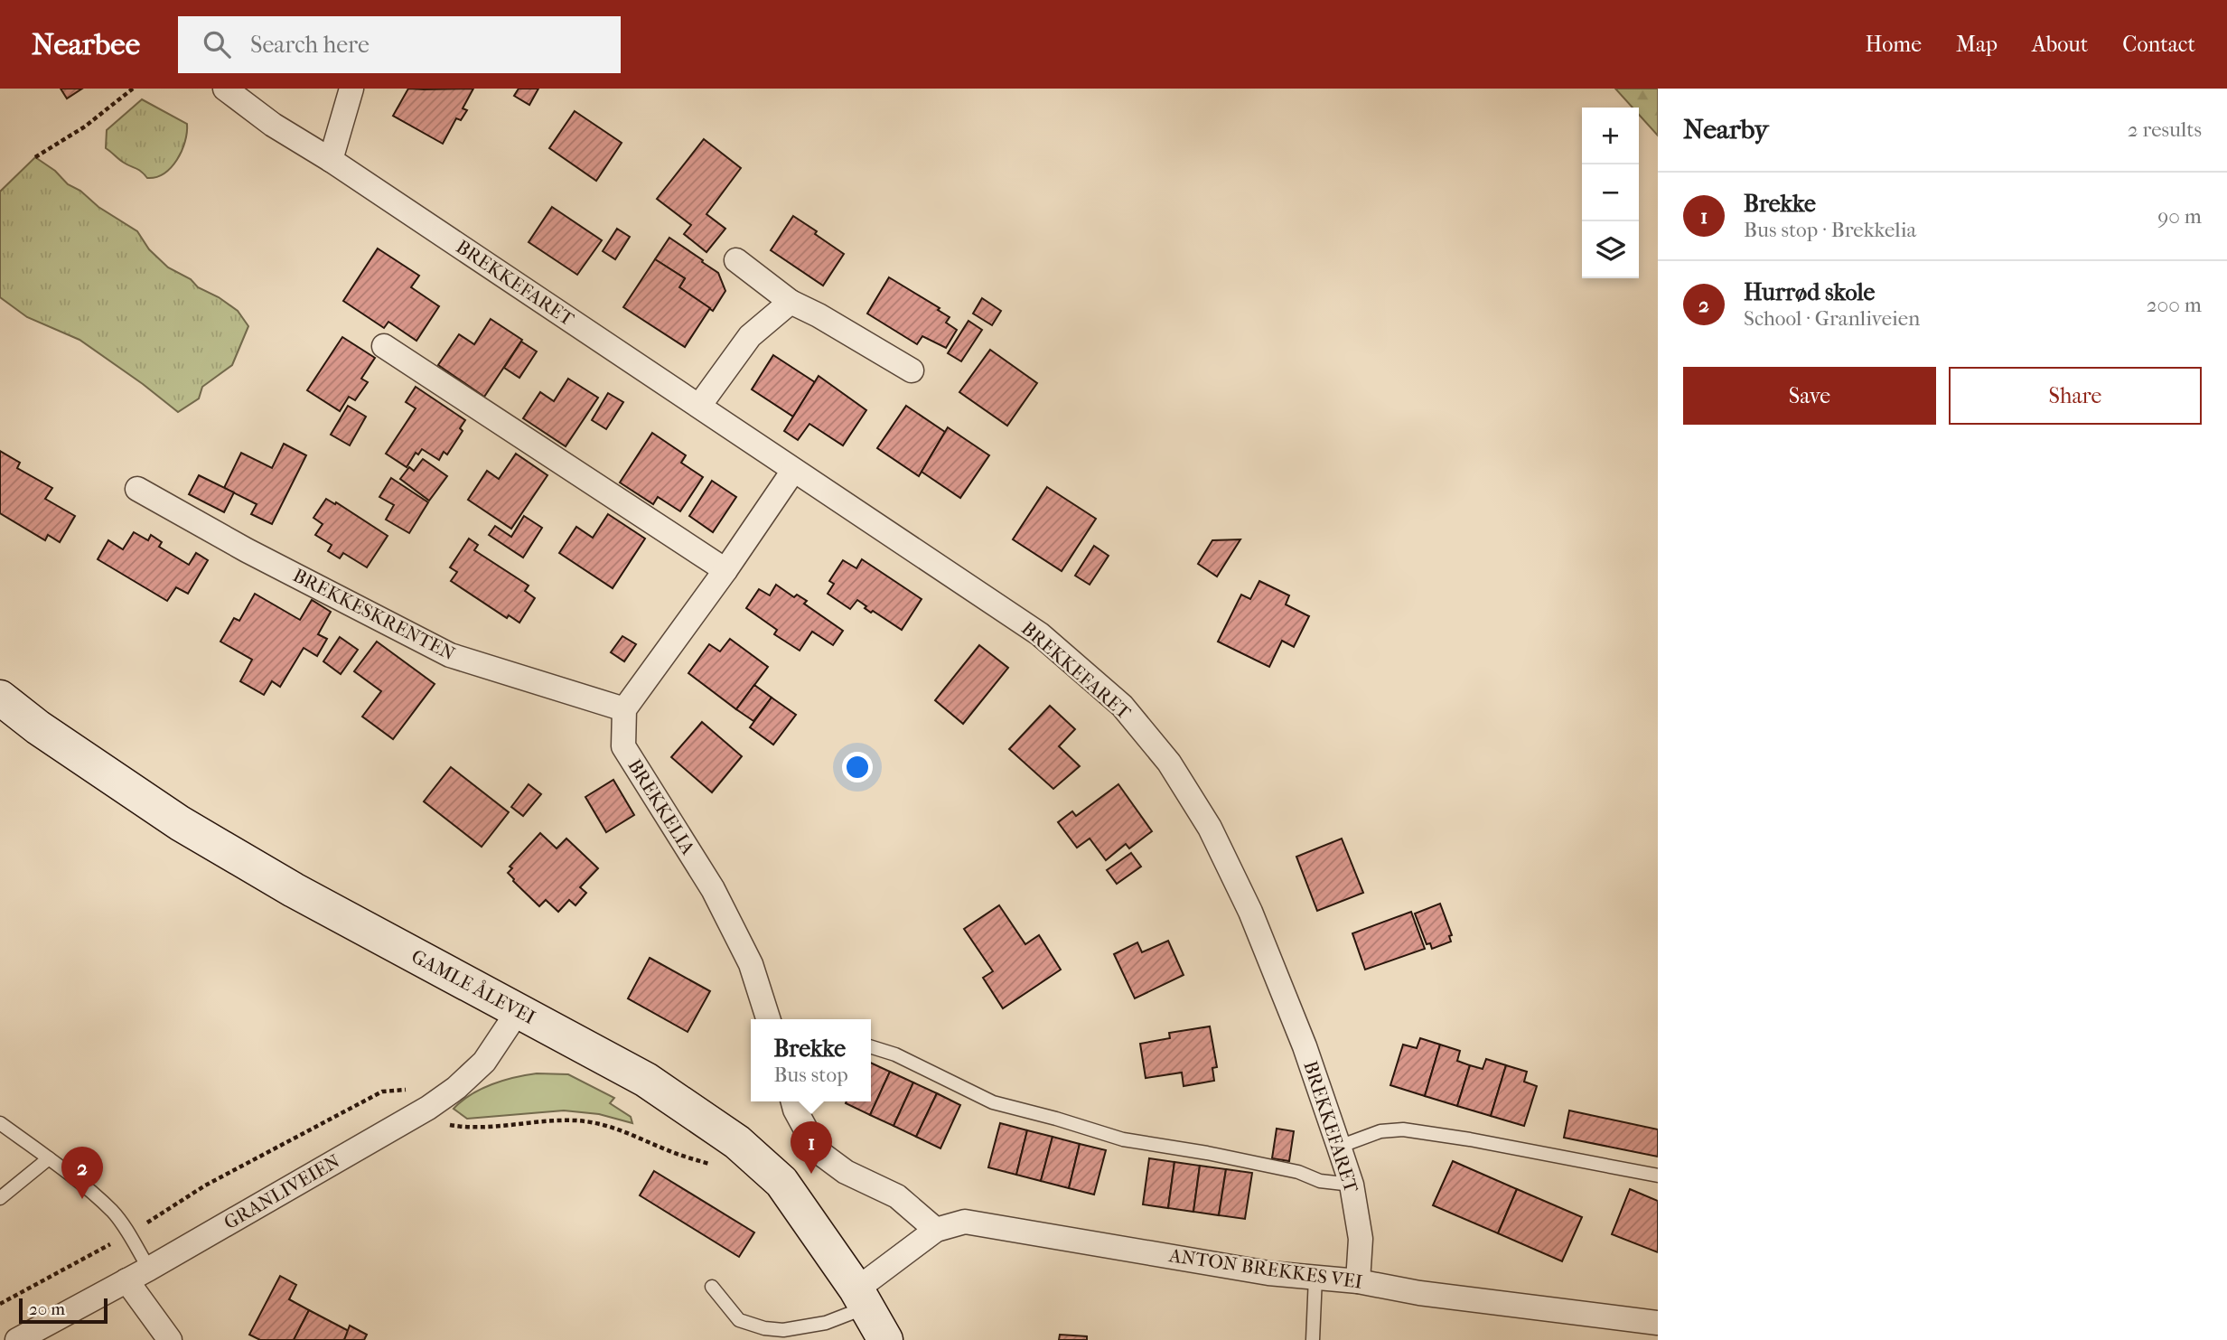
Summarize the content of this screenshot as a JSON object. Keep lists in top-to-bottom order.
{
  "streets": {
    "main road": ["GAMLE ÅLEVEI"],
    "street": [
      "BREKKEFARET",
      "BREKKESKRENTEN",
      "BREKKELIA",
      "GRANLIVEIEN",
      "ANTON BREKKES VEI"
    ]
  },
  "crossings": [
    ["BREKKEFARET", "ANTON BREKKES VEI"],
    ["BREKKESKRENTEN", "BREKKELIA"],
    ["GAMLE ÅLEVEI", "GRANLIVEIEN"],
    ["GAMLE ÅLEVEI", "ANTON BREKKES VEI"]
  ],
  "scale_bar": "20 m",
  "page": {
    "header": "Nearbee",
    "search": "Search here",
    "nav": [
      "Home",
      "Map",
      "About",
      "Contact"
    ],
    "heading": ["Nearby", "2 results"],
    "map_buttons": ["+", "−"],
    "list": [
      {
        "mark": "1",
        "name": "Brekke",
        "note": "Bus stop · Brekkelia",
        "value": "90 m"
      },
      {
        "mark": "2",
        "name": "Hurrød skole",
        "note": "School · Granliveien",
        "value": "200 m"
      }
    ],
    "buttons": ["Save", "Share"],
    "popup": ["Brekke", "Bus stop"],
    "pins": ["1", "2"],
    "scale": "20 m"
  }
}
